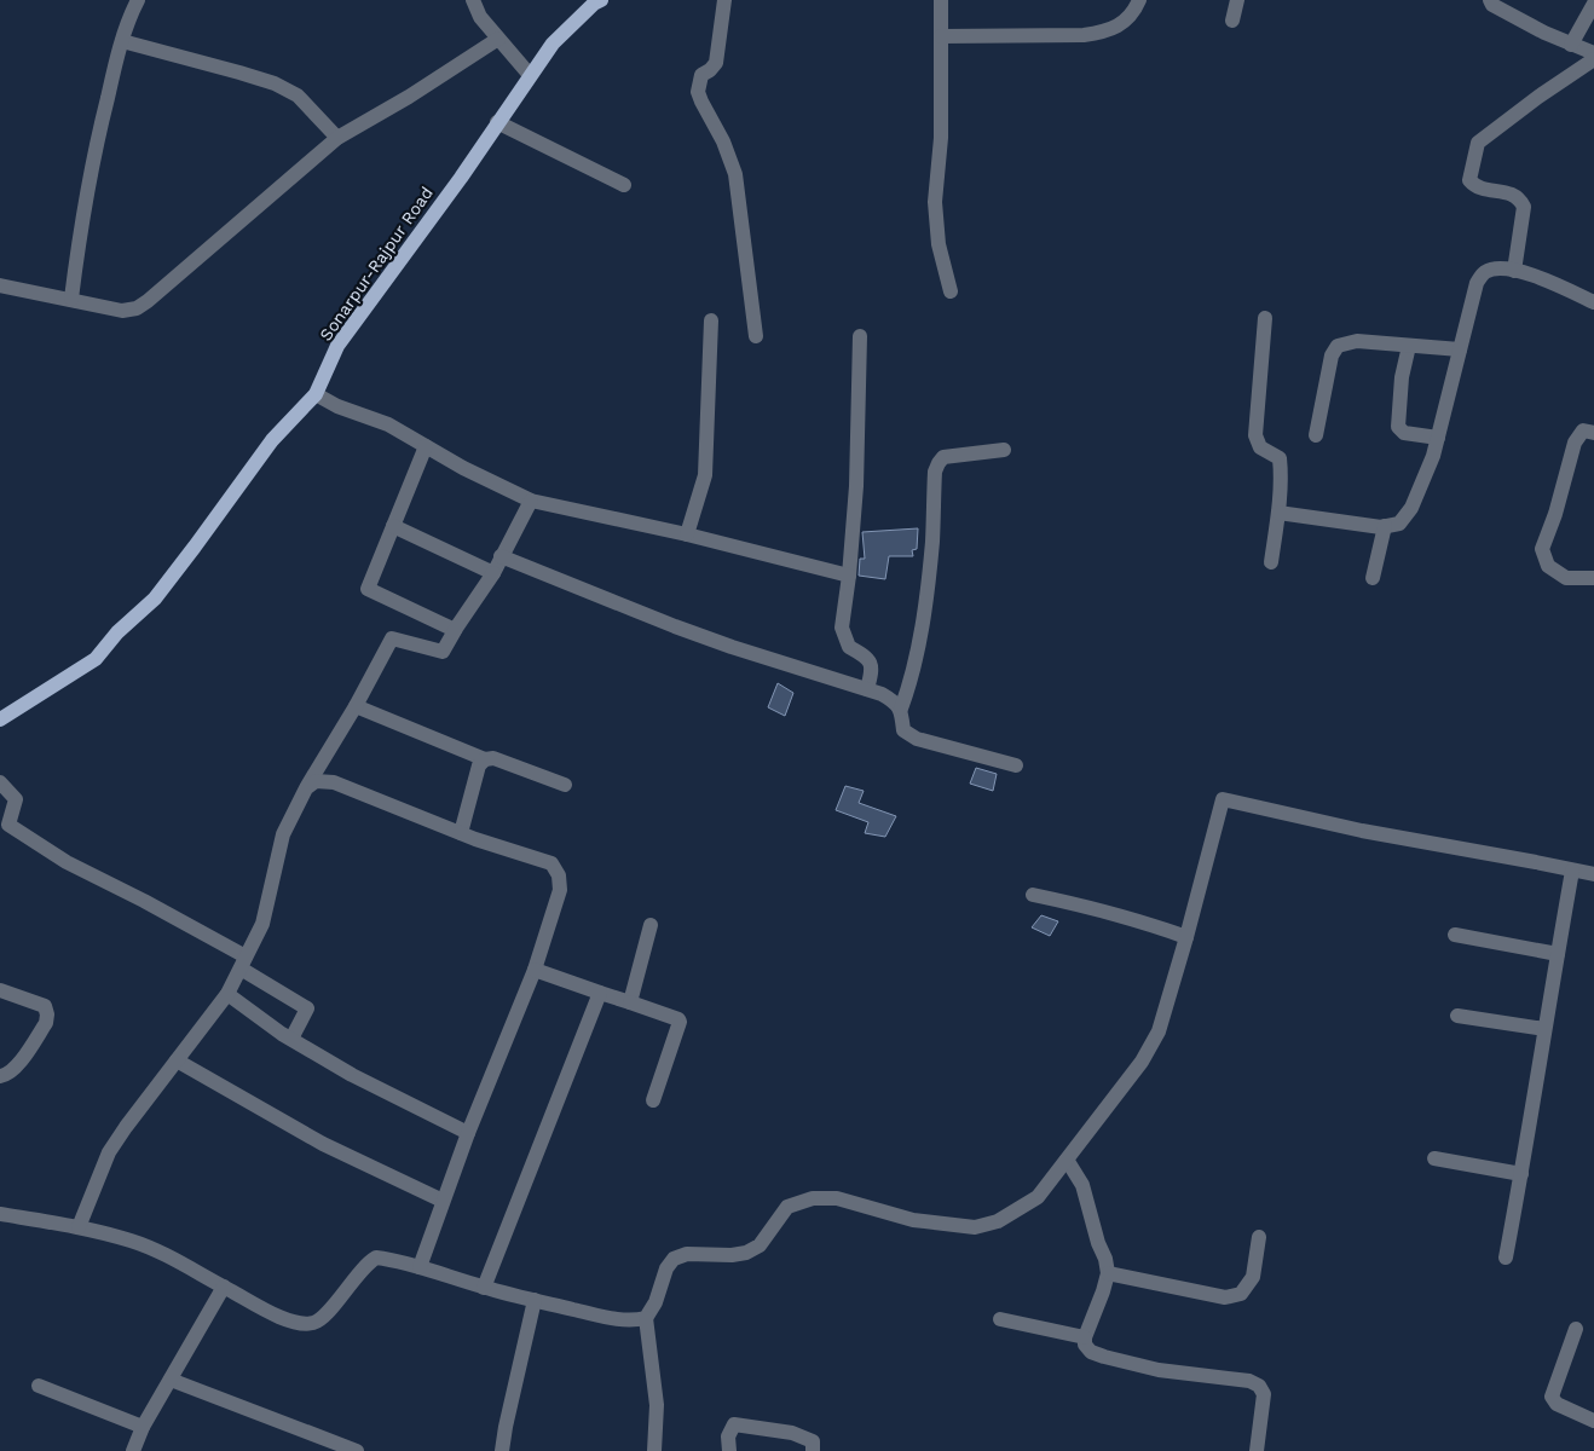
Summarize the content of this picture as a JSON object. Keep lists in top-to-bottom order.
{
  "streets": {
    "main road": ["Sonarpur-Rajpur Road"]
  }
}
